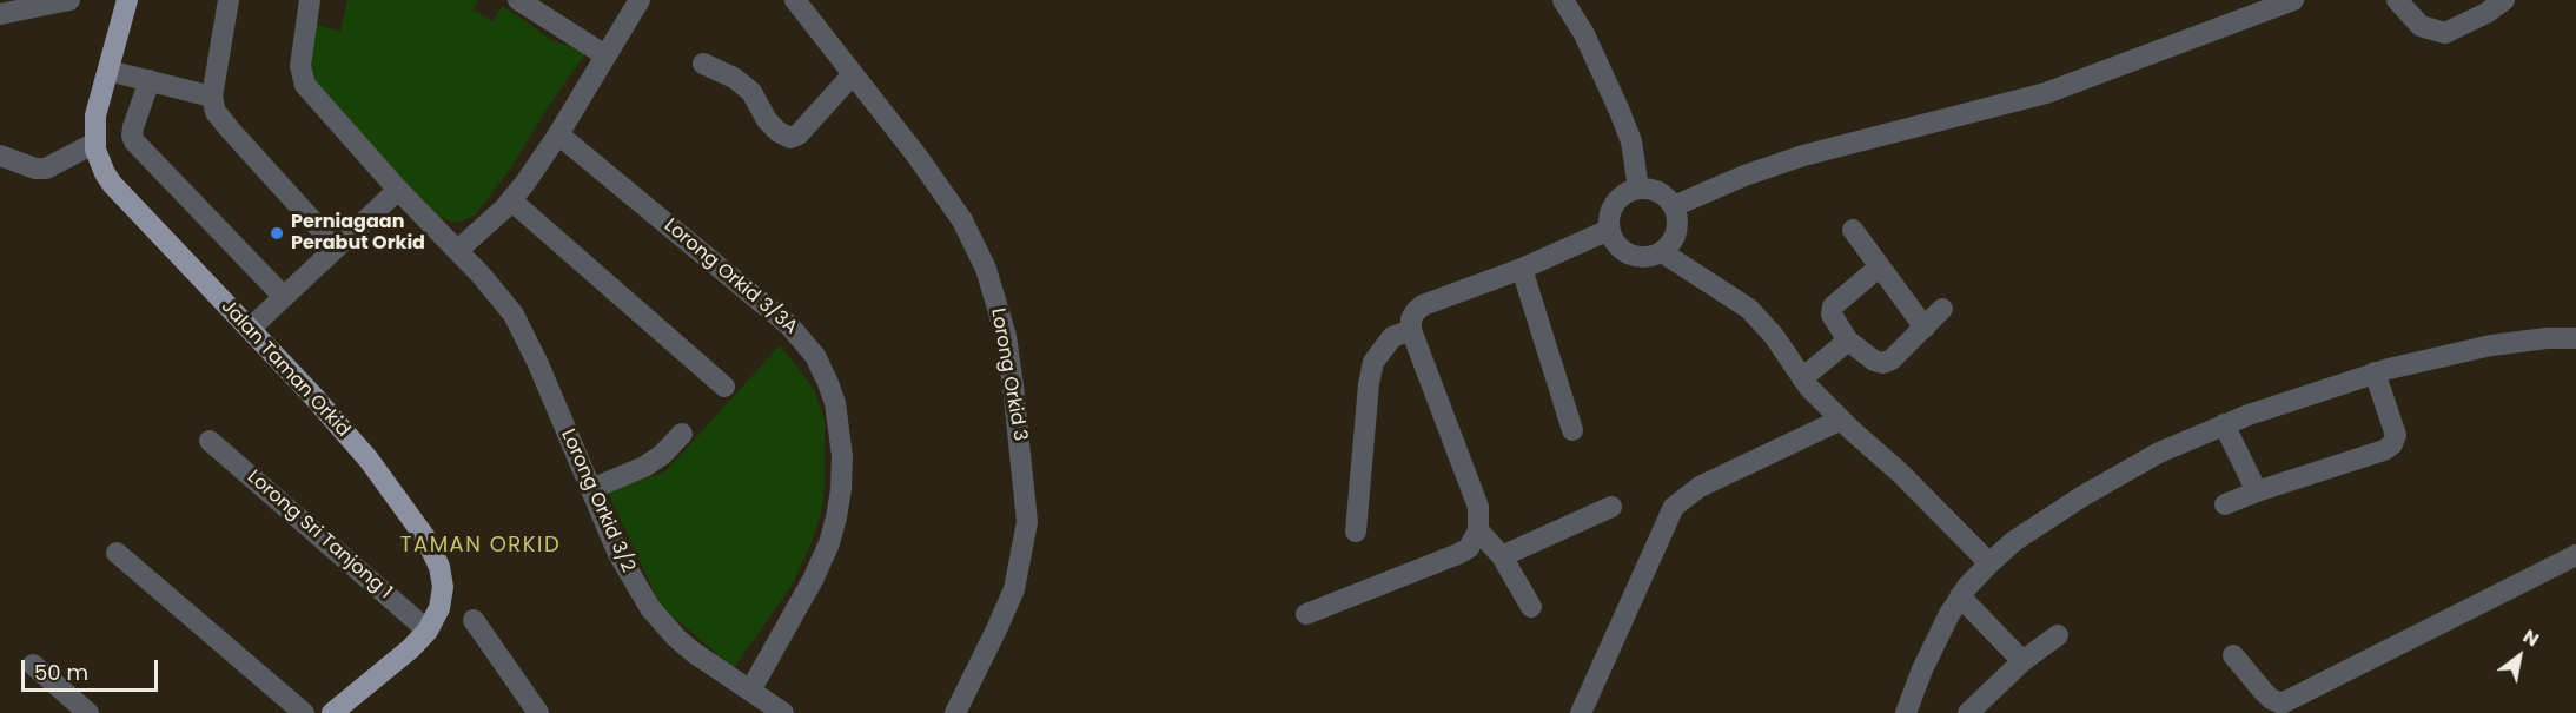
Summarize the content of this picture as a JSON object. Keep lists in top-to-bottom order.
{
  "streets": {
    "main road": ["Jalan Taman Orkid"],
    "street": [
      "Lorong Orkid 3/3A",
      "Lorong Orkid 3",
      "Lorong Orkid 3/2",
      "Lorong Sri Tanjong 1"
    ]
  },
  "crossings": [
    ["Lorong Orkid 3/3A", "Lorong Orkid 3/2"],
    ["Jalan Taman Orkid", "Lorong Sri Tanjong 1"]
  ],
  "districts": ["TAMAN ORKID"],
  "places": ["Perniagaan Perabut Orkid"],
  "scale_bar": "50 m",
  "north": "top right"
}
